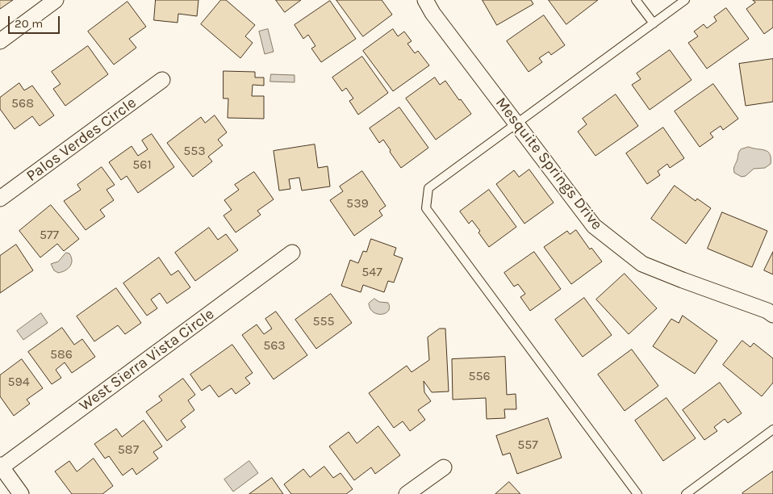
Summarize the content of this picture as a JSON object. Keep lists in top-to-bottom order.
{
  "streets": {
    "street": ["Palos Verdes Circle", "Mesquite Springs Drive", "West Sierra Vista Circle"]
  },
  "house_numbers": [
    "568",
    "553",
    "561",
    "539",
    "577",
    "547",
    "555",
    "563",
    "586",
    "556",
    "594",
    "557",
    "587"
  ],
  "scale_bar": "20 m"
}
